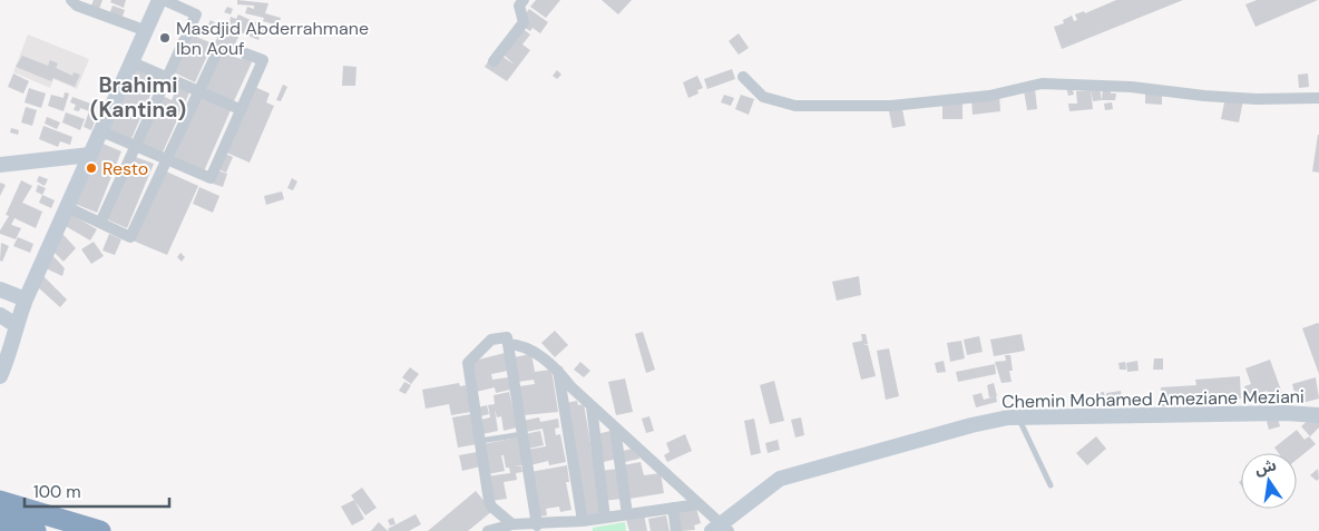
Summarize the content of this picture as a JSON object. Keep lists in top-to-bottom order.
{
  "streets": {
    "main road": ["Chemin Mohamed Ameziane Meziani"]
  },
  "districts": ["Brahimi (Kantina)"],
  "places": ["Masdjid Abderrahmane Ibn Aouf", "Resto"],
  "scale_bar": "100 m",
  "north": "top"
}
